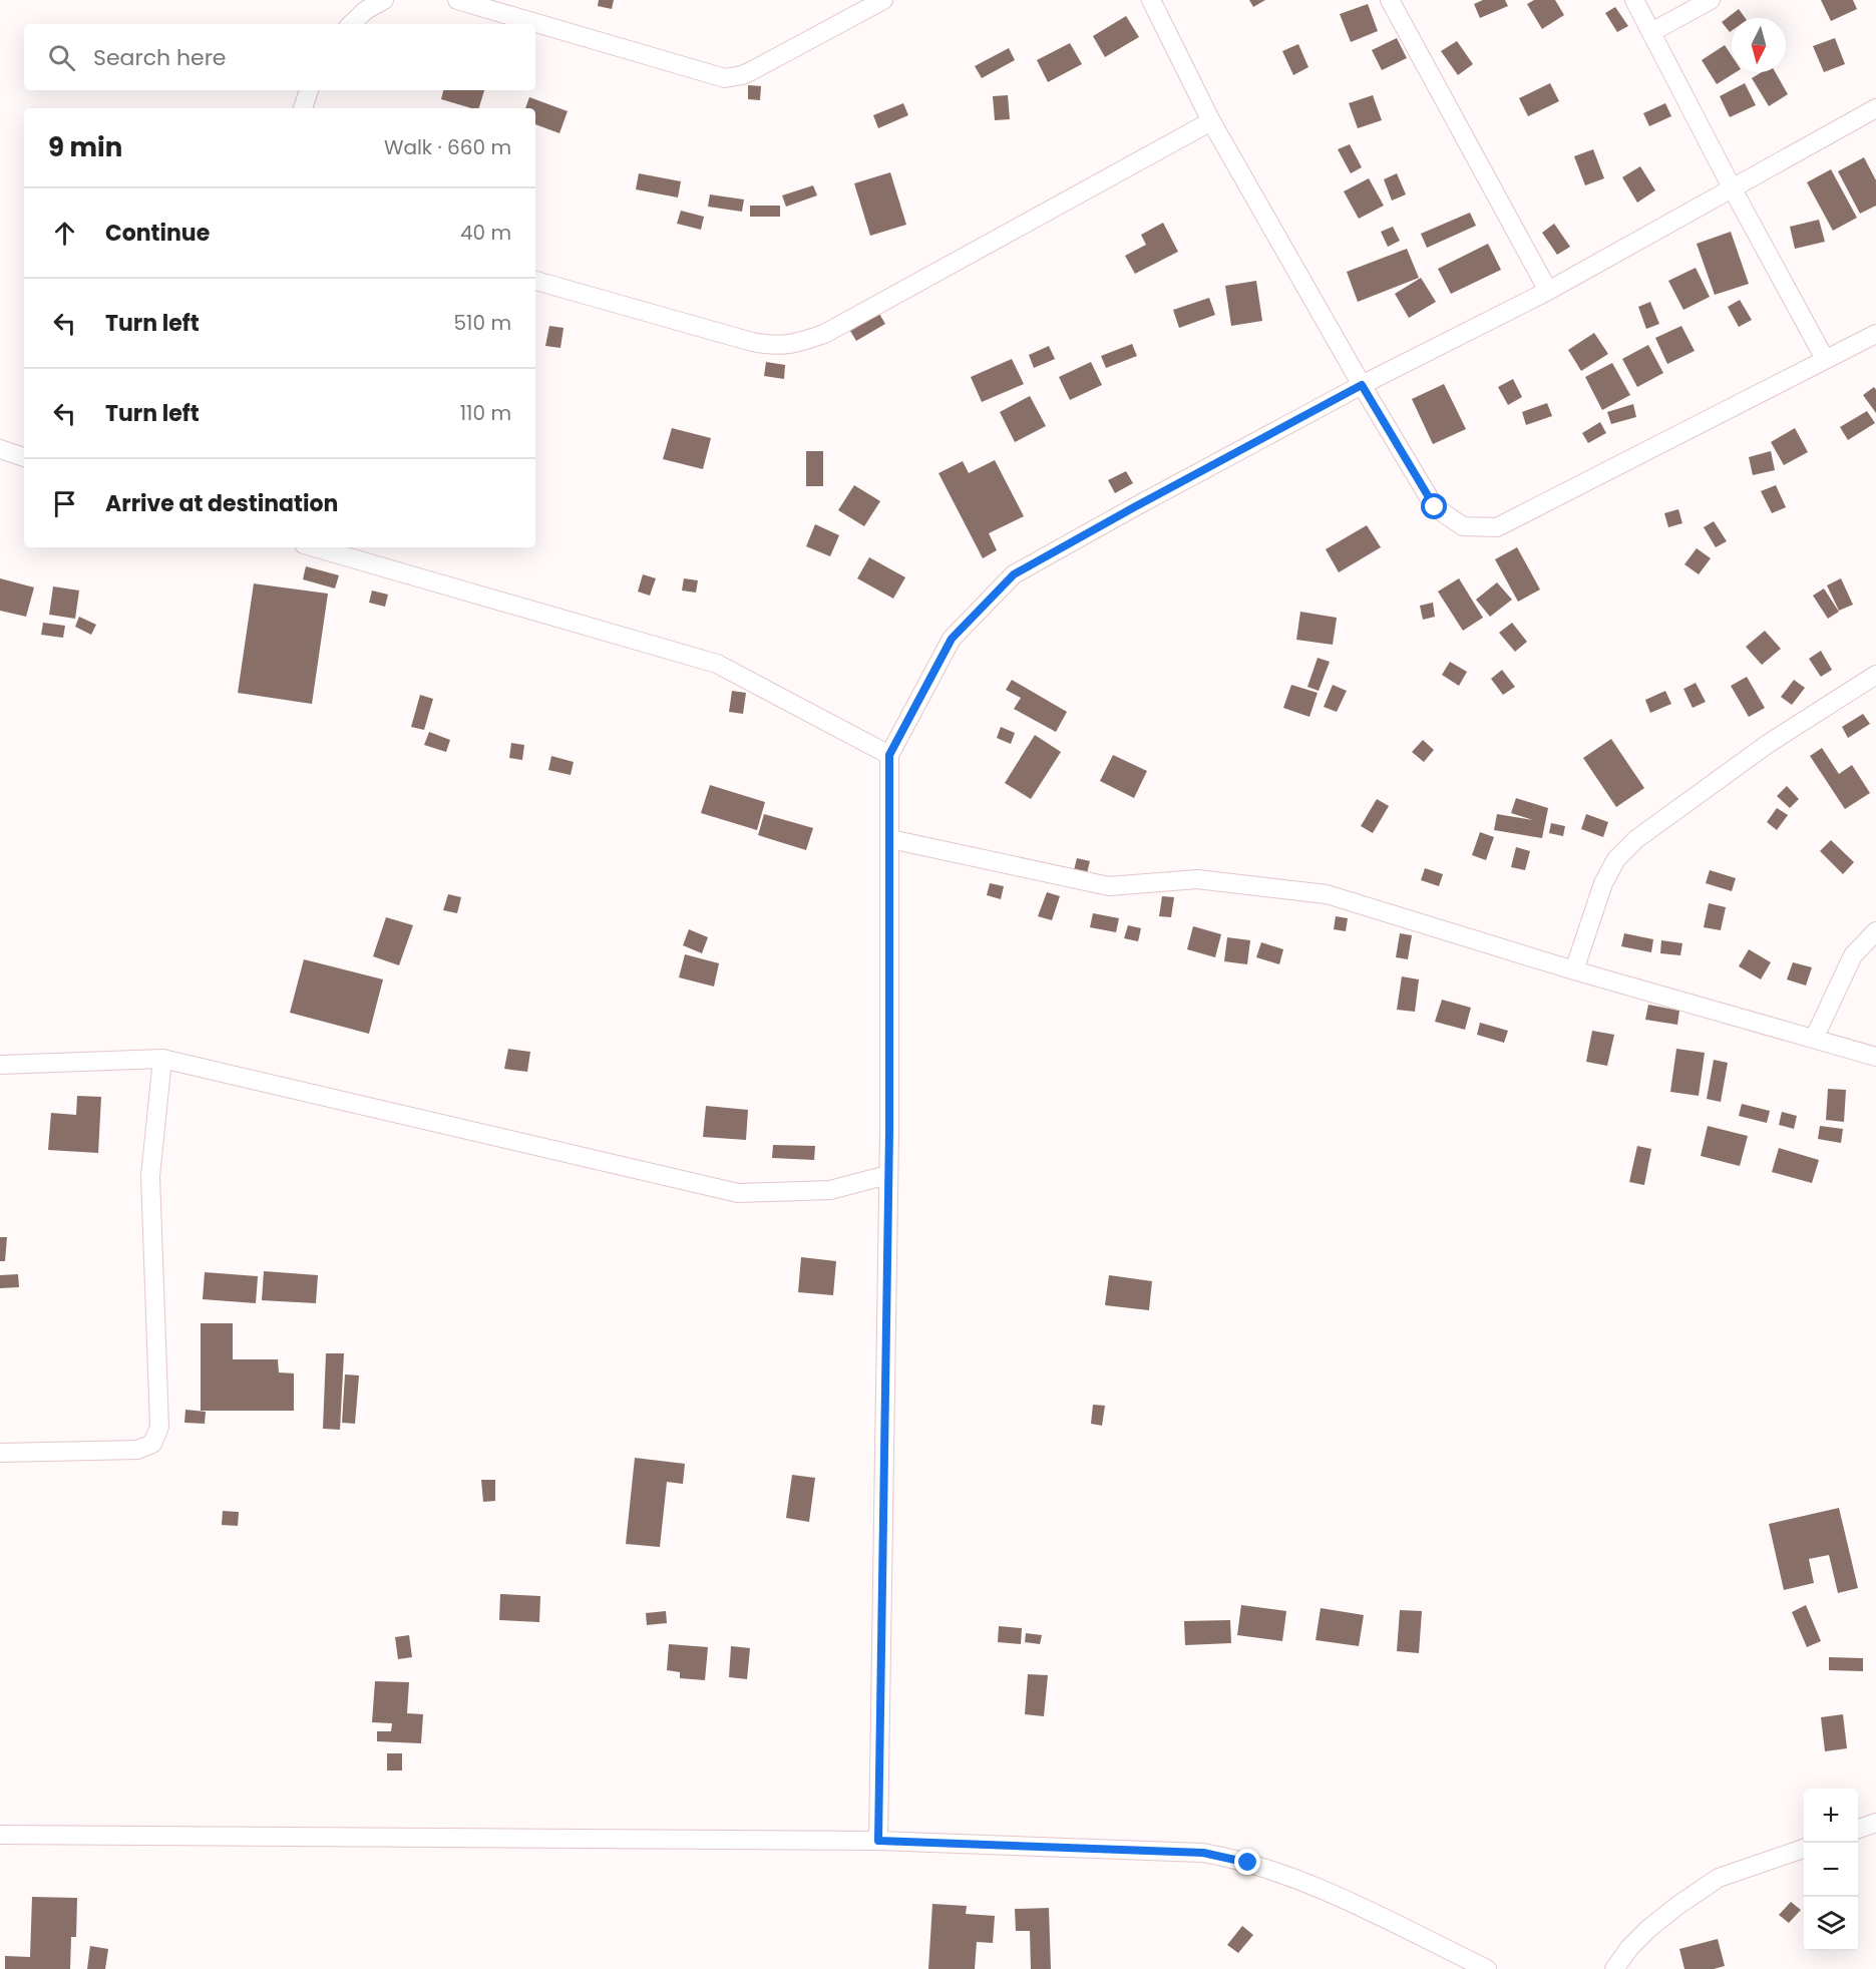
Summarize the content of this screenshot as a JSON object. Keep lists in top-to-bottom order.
{
  "north": "bottom",
  "page": {
    "search": "Search here",
    "heading": ["9 min", "Walk · 660 m"],
    "list": [
      ["Continue", "40 m"],
      ["Turn left", "510 m"],
      ["Turn left", "110 m"],
      "Arrive at destination"
    ],
    "map_buttons": ["+", "−"]
  }
}
